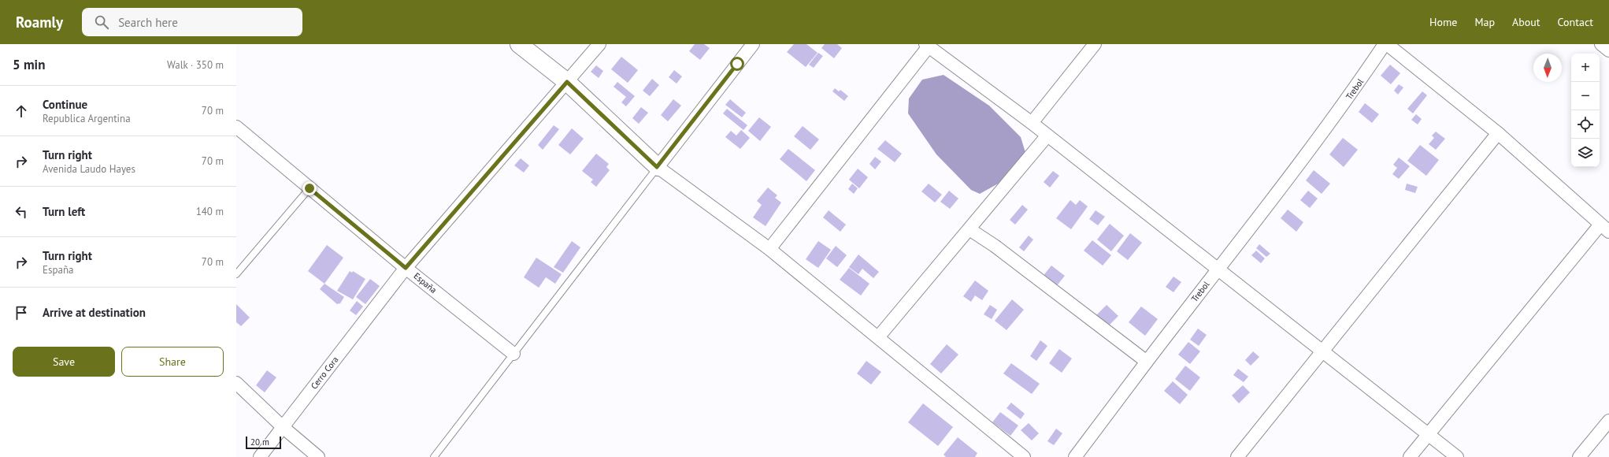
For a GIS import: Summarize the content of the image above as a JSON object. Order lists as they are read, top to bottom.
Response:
{
  "streets": {
    "street": ["Trebol", "España", "Cerro Cora"]
  },
  "crossings": [
    ["España", "Cerro Cora"]
  ],
  "scale_bar": "20 m",
  "north": "bottom",
  "page": {
    "header": "Roamly",
    "search": "Search here",
    "nav": [
      "Home",
      "Map",
      "About",
      "Contact"
    ],
    "heading": ["5 min", "Walk · 350 m"],
    "map_buttons": ["+", "−"],
    "list": [
      ["Continue", "Republica Argentina", "70 m"],
      ["Turn right", "Avenida Laudo Hayes", "70 m"],
      ["Turn left", "140 m"],
      ["Turn right", "España", "70 m"],
      "Arrive at destination"
    ],
    "buttons": ["Save", "Share"],
    "scale": "20 m"
  }
}
